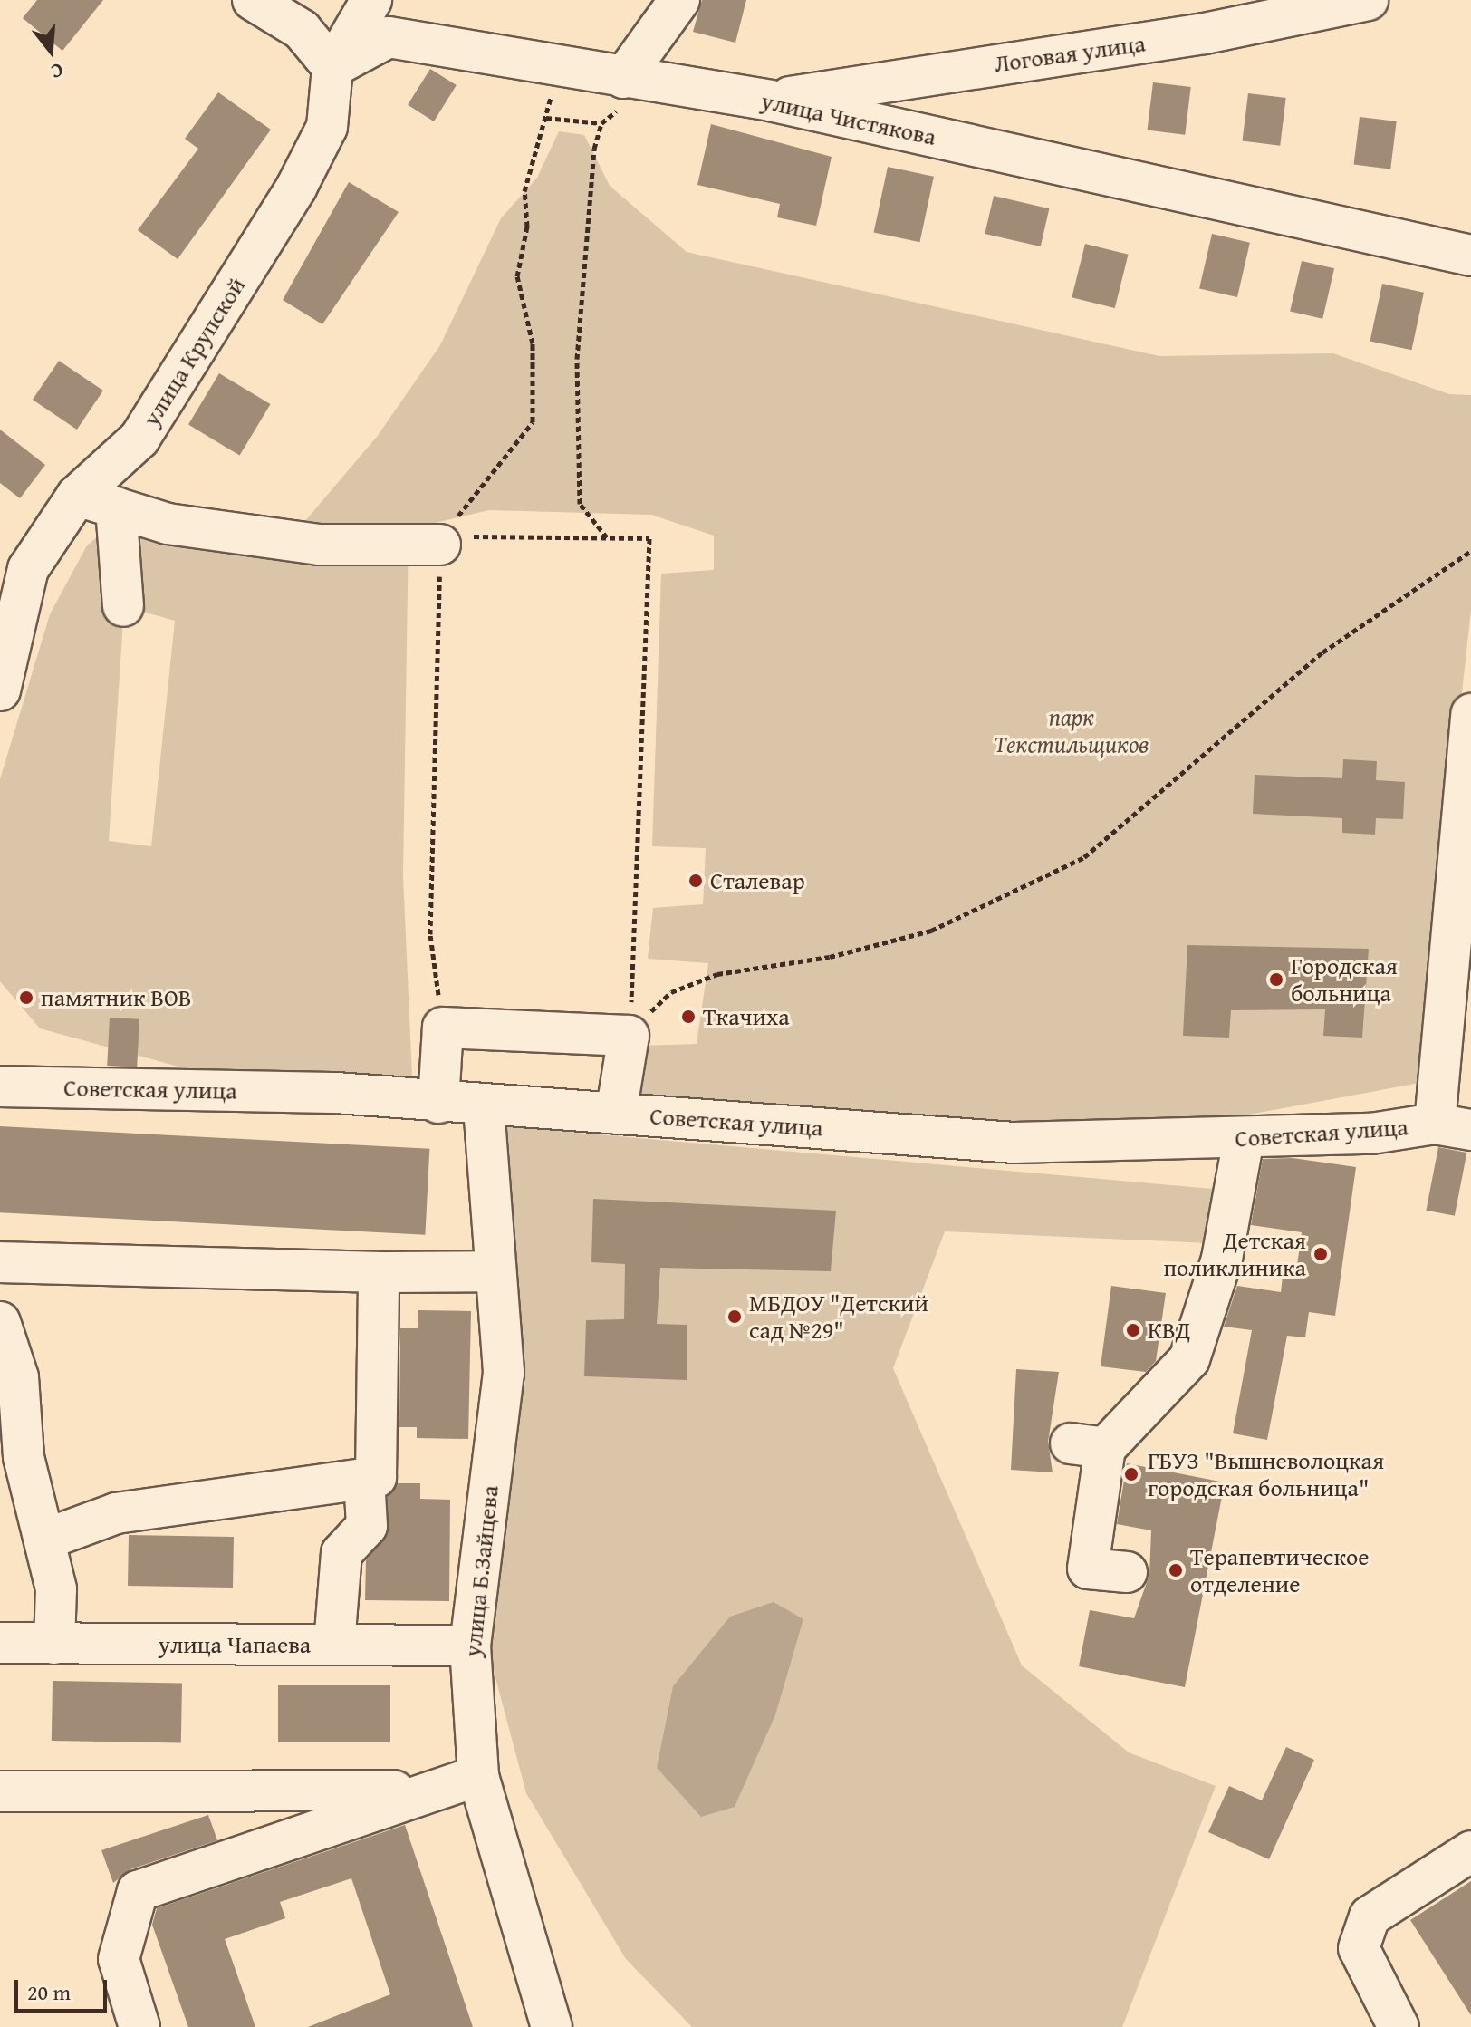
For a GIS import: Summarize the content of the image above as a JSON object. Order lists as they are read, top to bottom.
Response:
{
  "streets": {
    "street": [
      "Логовая улица",
      "улица Чистякова",
      "улица Крупской",
      "Советская улица",
      "улица Б.Зайцева",
      "улица Чапаева"
    ]
  },
  "crossings": [
    ["Логовая улица", "улица Чистякова"],
    ["улица Чистякова", "улица Крупской"],
    ["Советская улица", "улица Б.Зайцева"],
    ["улица Б.Зайцева", "улица Чапаева"]
  ],
  "parks": ["парк Текстильщиков"],
  "places": [
    "Сталевар",
    "Городская больница",
    "памятник ВОВ",
    "Ткачиха",
    "Детская поликлиника",
    "МБДОУ \"Детский сад №29\"",
    "КВД",
    "ГБУЗ \"Вышневолоцкая городская больница\"",
    "Терапевтическое отделение"
  ],
  "scale_bar": "20 m",
  "north": "bottom"
}
